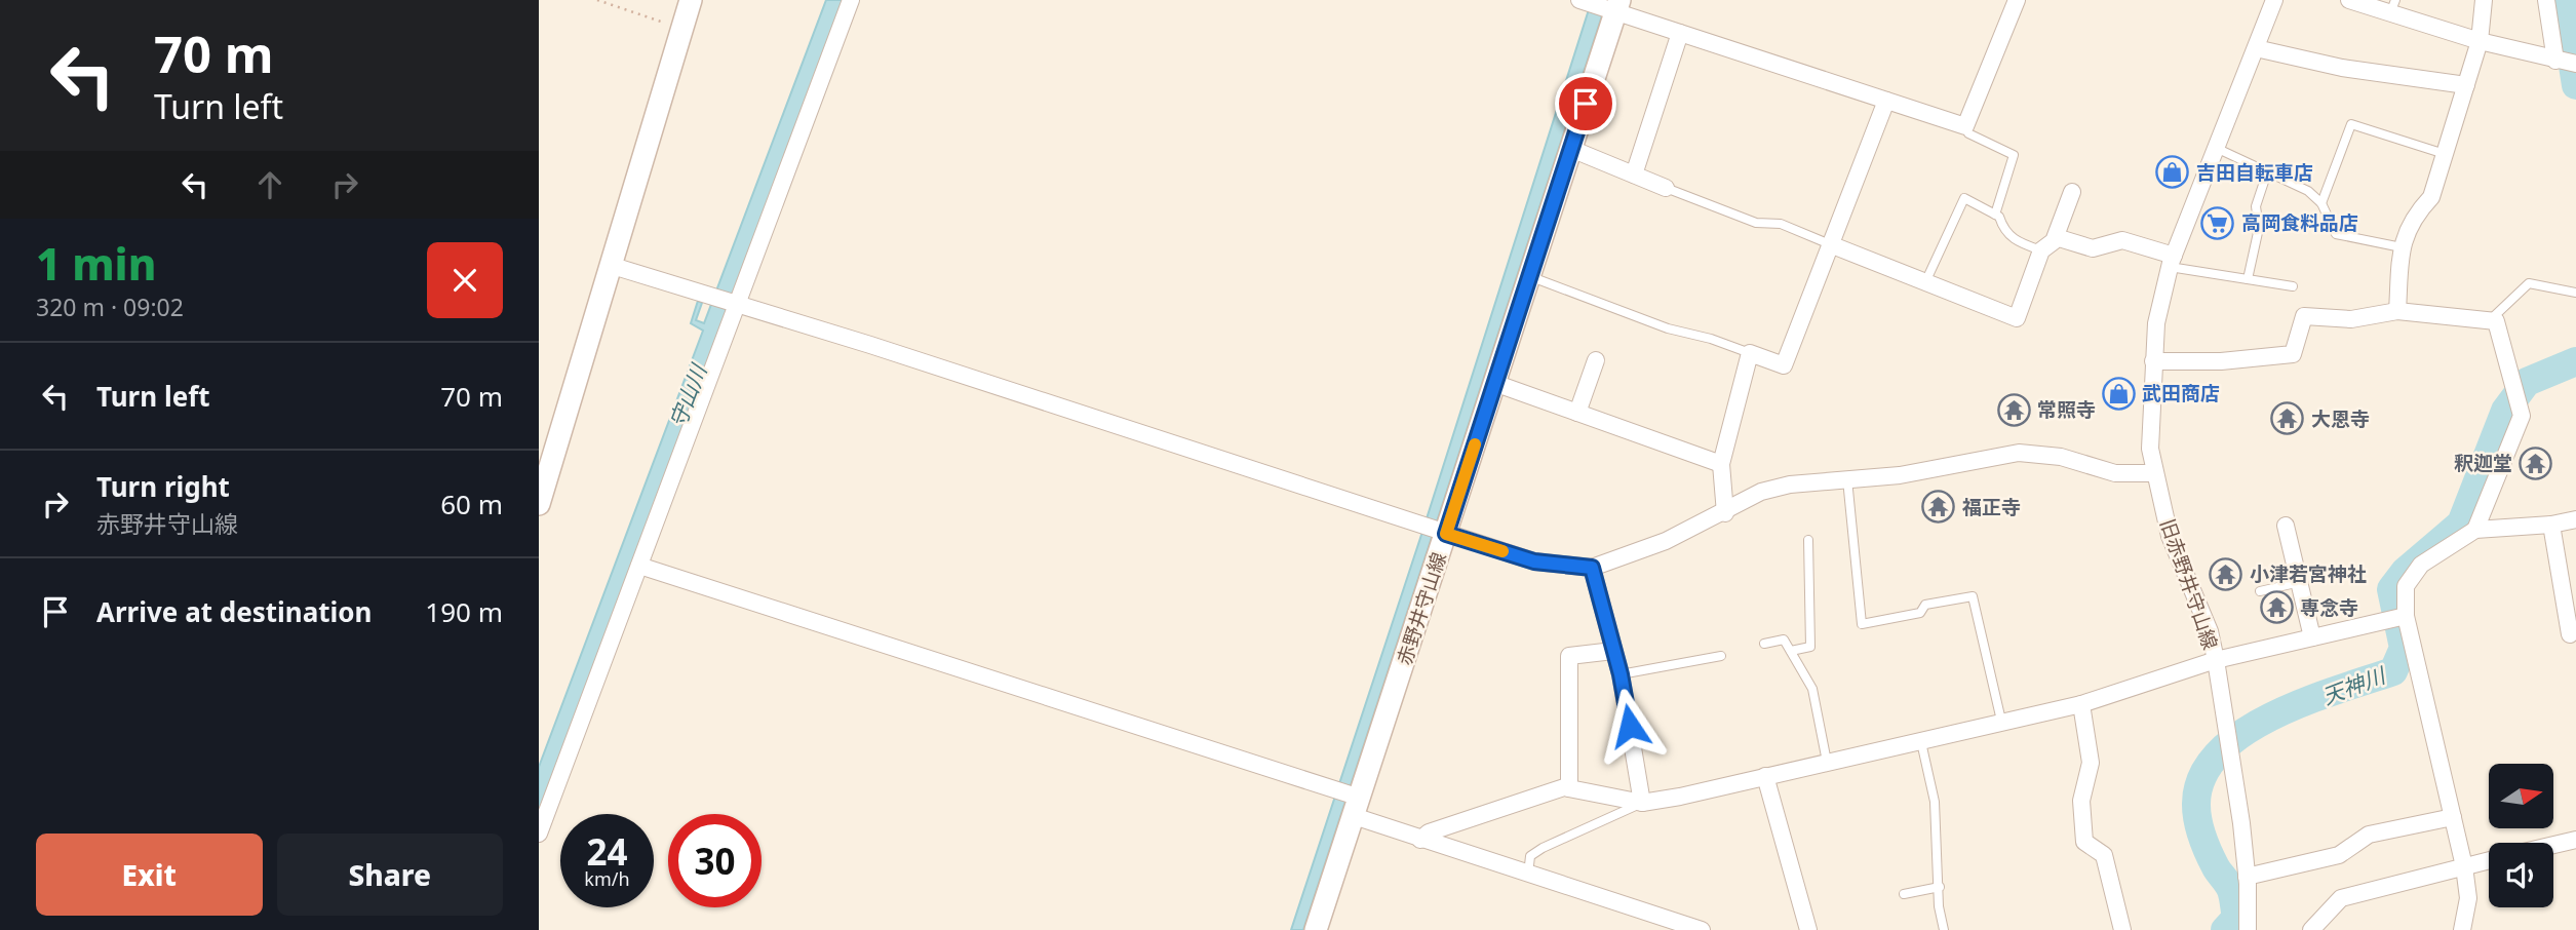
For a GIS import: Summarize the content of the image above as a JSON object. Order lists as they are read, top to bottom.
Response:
{
  "streets": {
    "main road": ["赤野井守山線"],
    "street": ["旧赤野井守山線"]
  },
  "water": ["守山川", "天神川"],
  "places": {
    "shop": ["吉田自転車店", "武田商店"],
    "supermarket": ["高岡食料品店"],
    "temple": [
      "常照寺",
      "大恩寺",
      "釈迦堂",
      "福正寺",
      "小津若宮神社",
      "専念寺"
    ]
  },
  "north": "right",
  "page": {
    "turn": ["70 m", "Turn left"],
    "heading": ["1 min", "320 m · 09:02"],
    "list": [
      {
        "name": "Turn left",
        "value": "70 m"
      },
      {
        "name": "Turn right",
        "note": "赤野井守山線",
        "value": "60 m"
      },
      {
        "name": "Arrive at destination",
        "value": "190 m"
      }
    ],
    "speed": "24 km/h",
    "limit": "30",
    "buttons": ["Exit", "Share"]
  }
}
